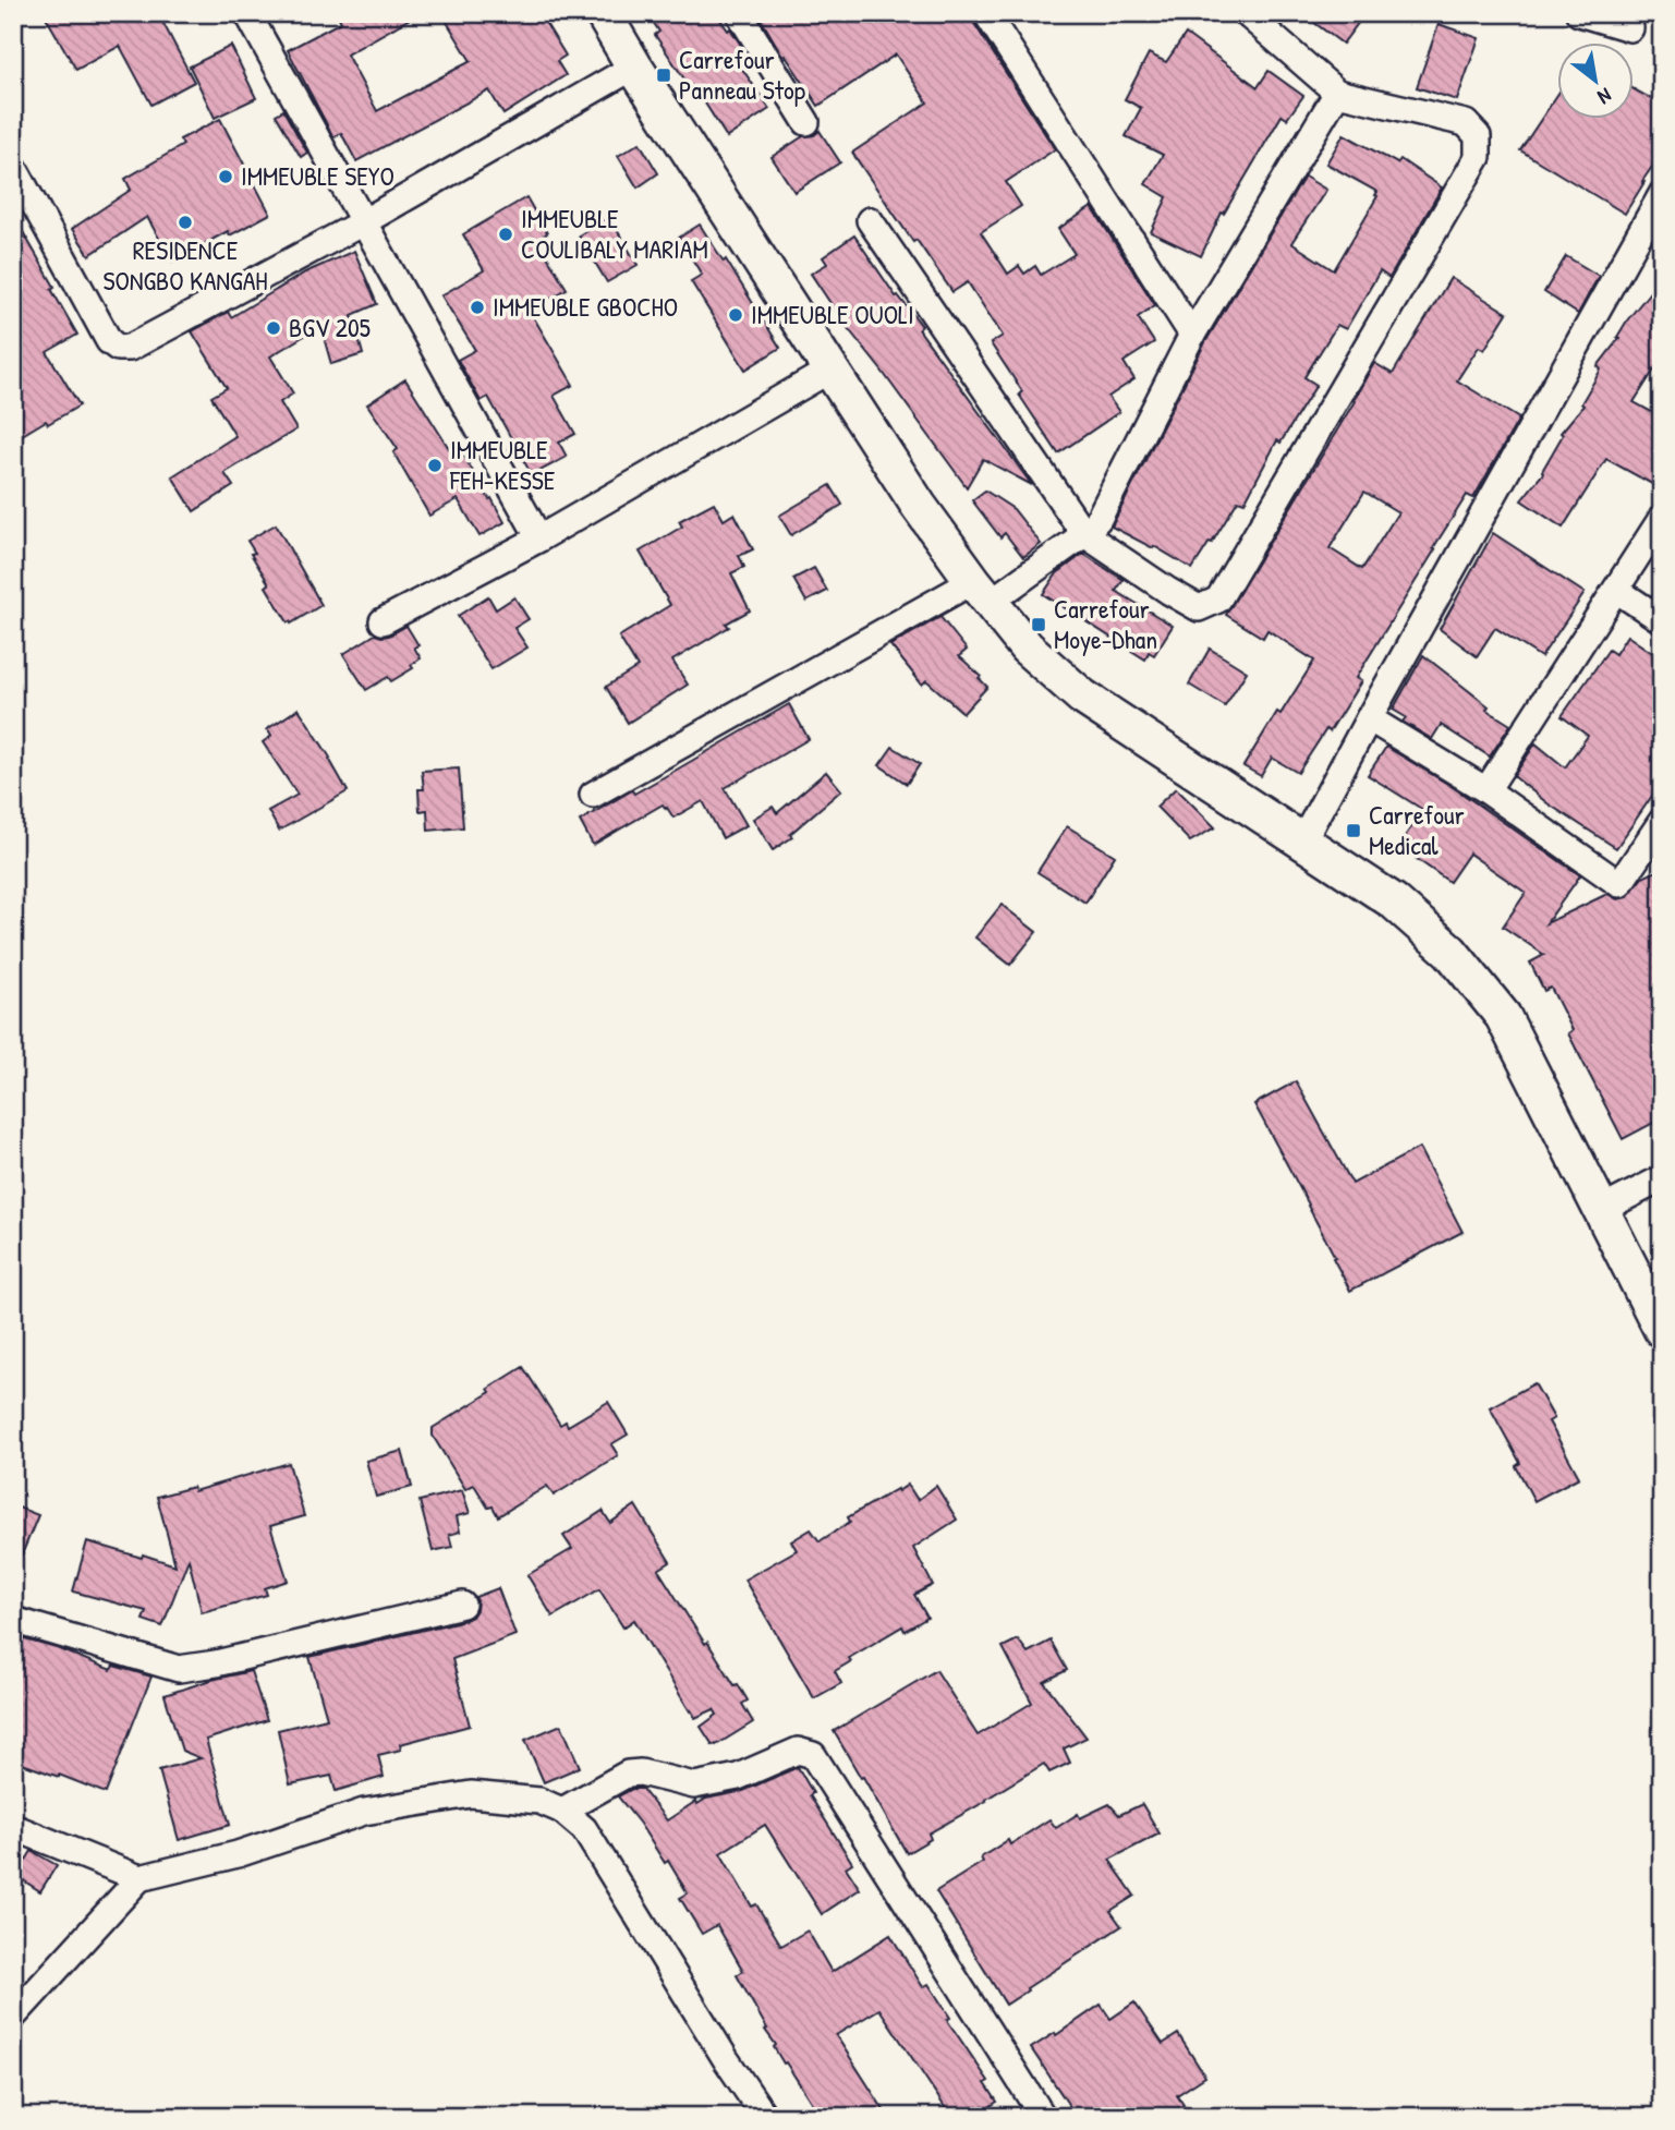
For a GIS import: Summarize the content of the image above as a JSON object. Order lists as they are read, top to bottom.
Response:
{
  "places": {
    "transit": ["Carrefour Panneau Stop", "Carrefour Moye-Dhan", "Carrefour Medical"],
    "other": [
      "IMMEUBLE SEYO",
      "RESIDENCE SONGBO KANGAH",
      "IMMEUBLE COULIBALY MARIAM",
      "IMMEUBLE GBOCHO",
      "IMMEUBLE OUOLI",
      "BGV 205",
      "IMMEUBLE FEH-KESSE"
    ]
  },
  "north": "bottom right"
}
